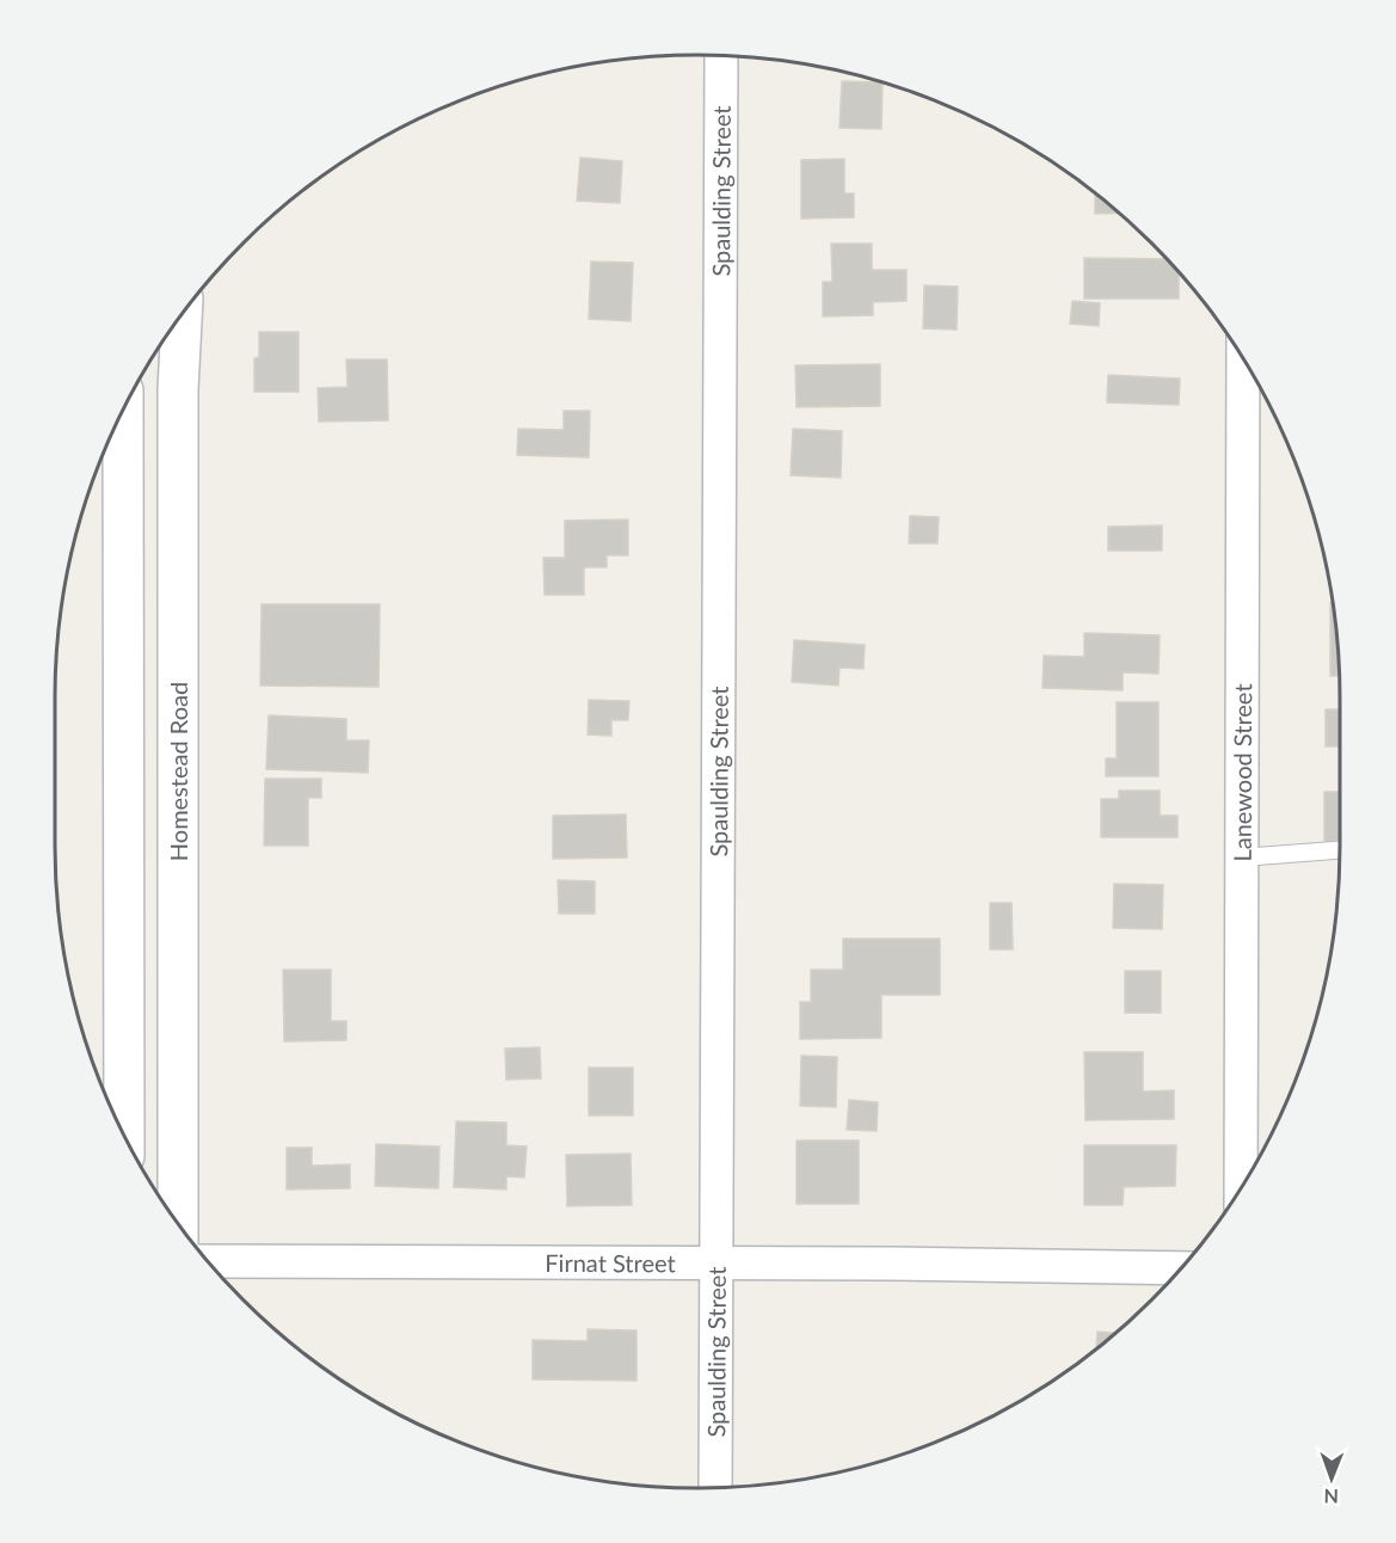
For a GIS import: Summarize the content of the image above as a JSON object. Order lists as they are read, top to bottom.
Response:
{
  "streets": {
    "main road": ["Homestead Road"],
    "street": ["Spaulding Street", "Lanewood Street", "Firnat Street"]
  },
  "crossings": [
    ["Spaulding Street", "Firnat Street"]
  ],
  "north": "bottom"
}
